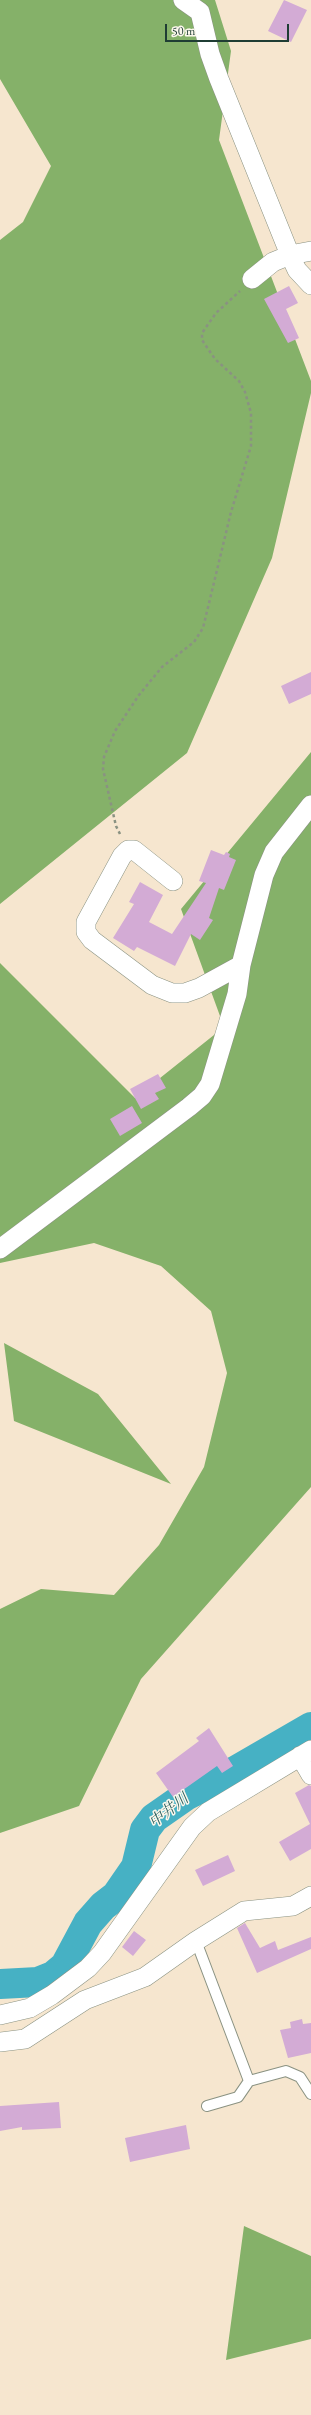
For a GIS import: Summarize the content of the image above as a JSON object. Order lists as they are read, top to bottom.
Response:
{
  "water": ["中井川"],
  "scale_bar": "50 m"
}
